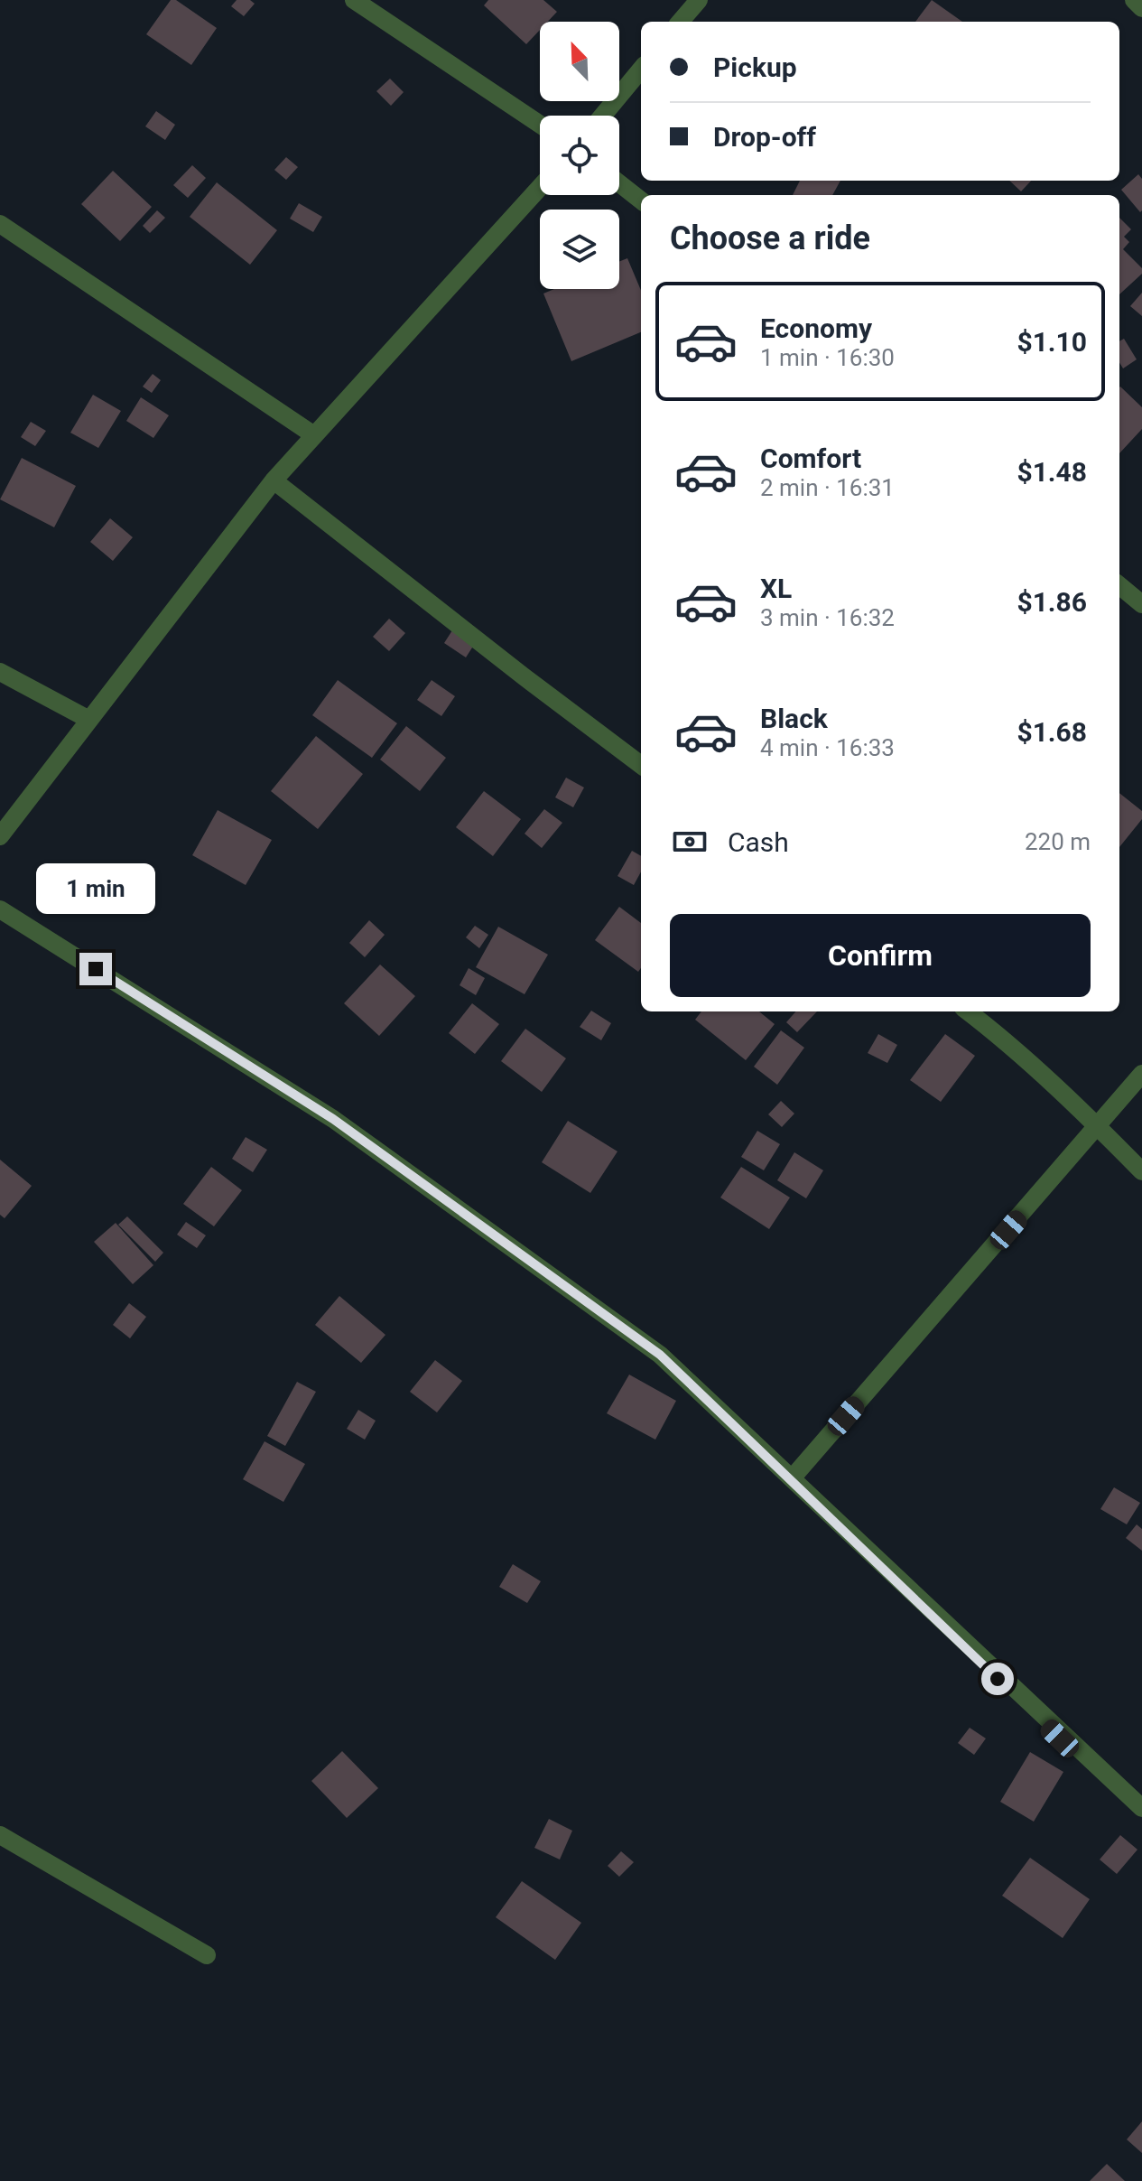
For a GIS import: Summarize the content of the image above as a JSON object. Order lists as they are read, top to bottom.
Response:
{
  "north": "top left",
  "page": {
    "banner": ["Pickup", "Drop-off"],
    "heading": "Choose a ride",
    "list": [
      {
        "name": "Economy",
        "note": "1 min · 16:30",
        "value": "$1.10"
      },
      {
        "name": "Comfort",
        "note": "2 min · 16:31",
        "value": "$1.48"
      },
      {
        "name": "XL",
        "note": "3 min · 16:32",
        "value": "$1.86"
      },
      {
        "name": "Black",
        "note": "4 min · 16:33",
        "value": "$1.68"
      }
    ],
    "pay": ["Cash", "220 m"],
    "bubble": "1 min",
    "buttons": "Confirm"
  }
}
